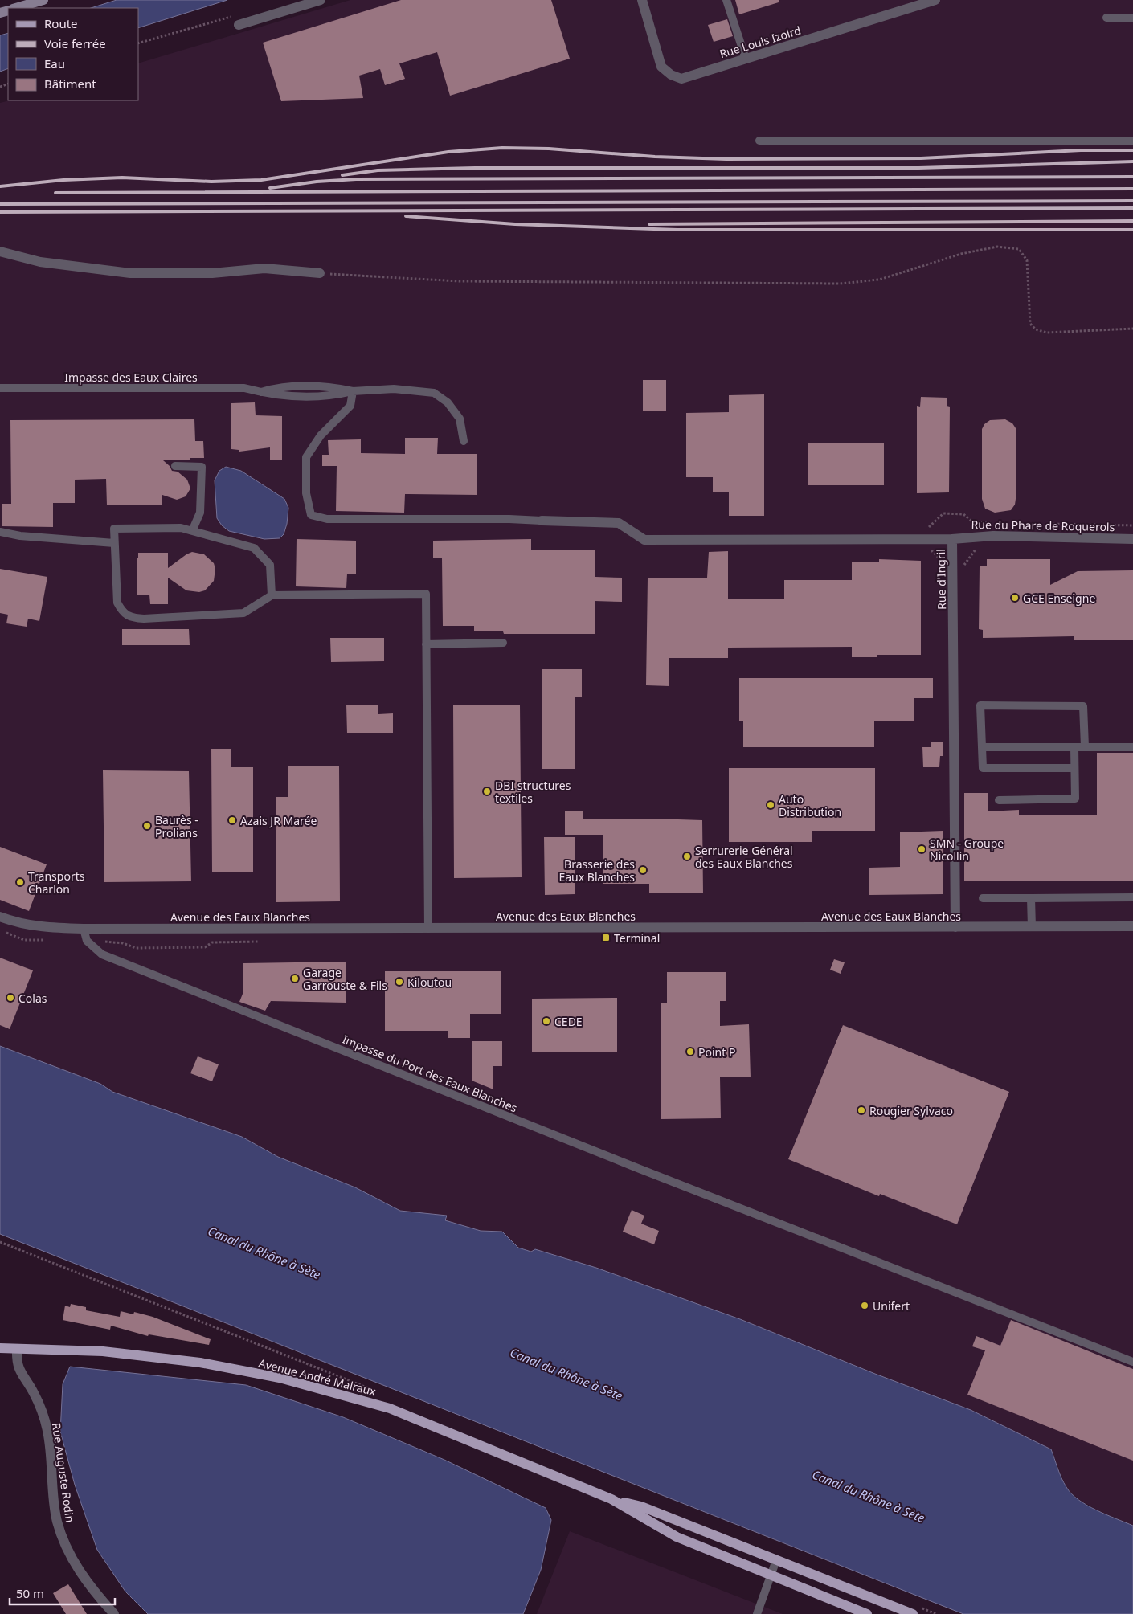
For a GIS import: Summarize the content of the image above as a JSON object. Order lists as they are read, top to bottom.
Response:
{
  "streets": {
    "main road": ["Avenue André Malraux"],
    "street": [
      "Rue Louis Izoird",
      "Rue du Phare de Roquerols",
      "Rue d'Ingril",
      "Avenue des Eaux Blanches",
      "Rue Auguste Rodin"
    ],
    "lane": ["Impasse des Eaux Claires", "Impasse du Port des Eaux Blanches"]
  },
  "crossings": [
    ["Rue du Phare de Roquerols", "Rue d'Ingril"],
    ["Rue d'Ingril", "Avenue des Eaux Blanches"],
    ["Avenue des Eaux Blanches", "Impasse du Port des Eaux Blanches"],
    ["Avenue André Malraux", "Rue Auguste Rodin"]
  ],
  "water": ["Canal du Rhône à Sète"],
  "places": {
    "other": [
      "GCE Enseigne",
      "DBI structures textiles",
      "Auto Distribution",
      "Azais JR Marée",
      "Baurès - Prolians",
      "SMN - Groupe Nicollin",
      "Serrurerie Général des Eaux Blanches",
      "Brasserie des Eaux Blanches",
      "Transports Charlon",
      "Garage Garrouste & Fils",
      "Kiloutou",
      "Colas",
      "CEDE",
      "Point P",
      "Rougier Sylvaco",
      "Unifert"
    ],
    "transit": ["Terminal"]
  },
  "legend": [
    "Route",
    "Voie ferrée",
    "Eau",
    "Bâtiment"
  ],
  "scale_bar": "50 m"
}
